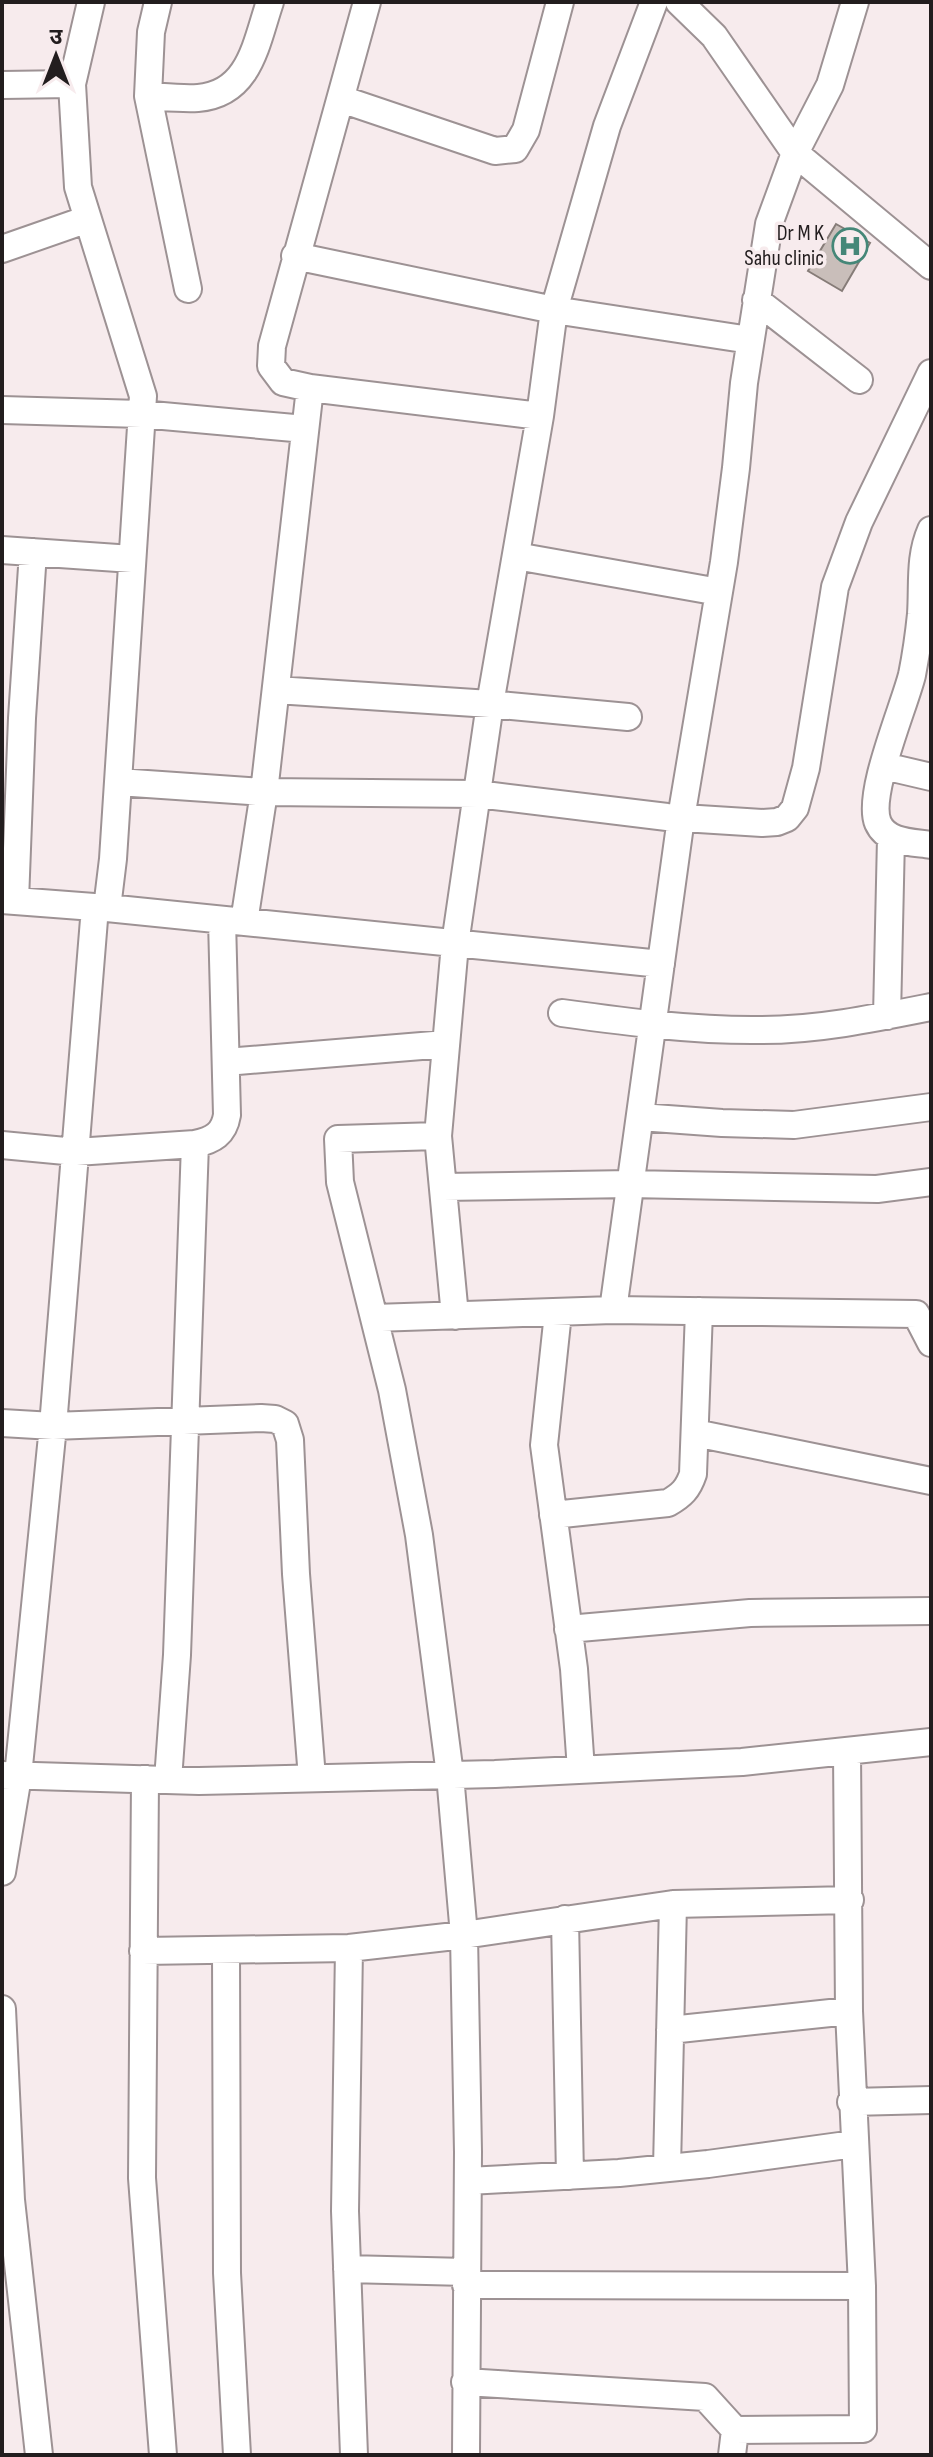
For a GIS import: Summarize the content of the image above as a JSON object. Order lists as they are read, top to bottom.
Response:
{
  "places": {
    "hospital": ["Dr M K Sahu clinic"]
  },
  "north": "top"
}
